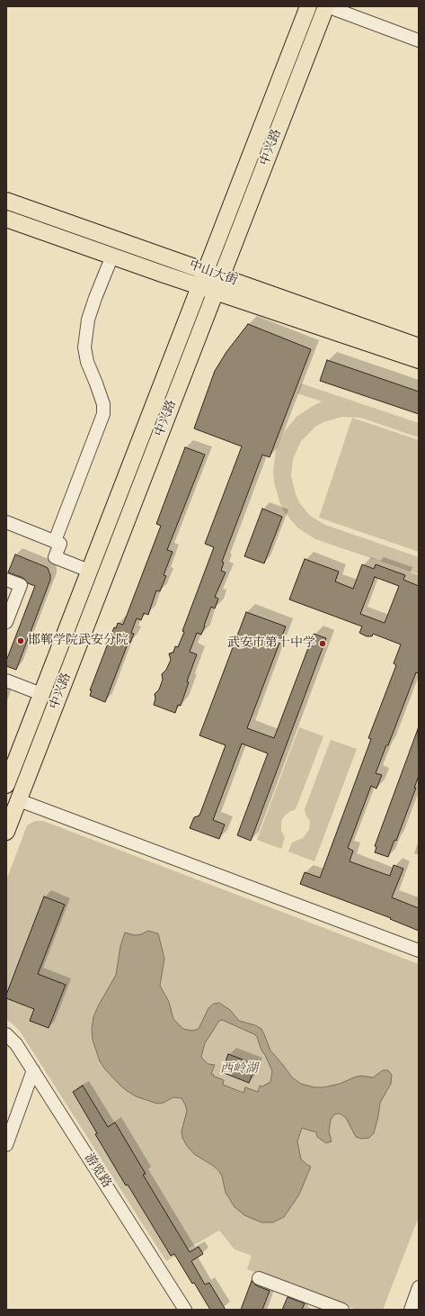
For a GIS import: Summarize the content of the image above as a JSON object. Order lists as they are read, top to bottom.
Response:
{
  "streets": {
    "main road": ["中兴路", "中山大街"],
    "street": ["游览路"]
  },
  "crossings": [
    ["中兴路", "中山大街"]
  ],
  "parks": ["西岭湖"],
  "places": ["邯郸学院武安分院", "武安市第十中学"]
}
